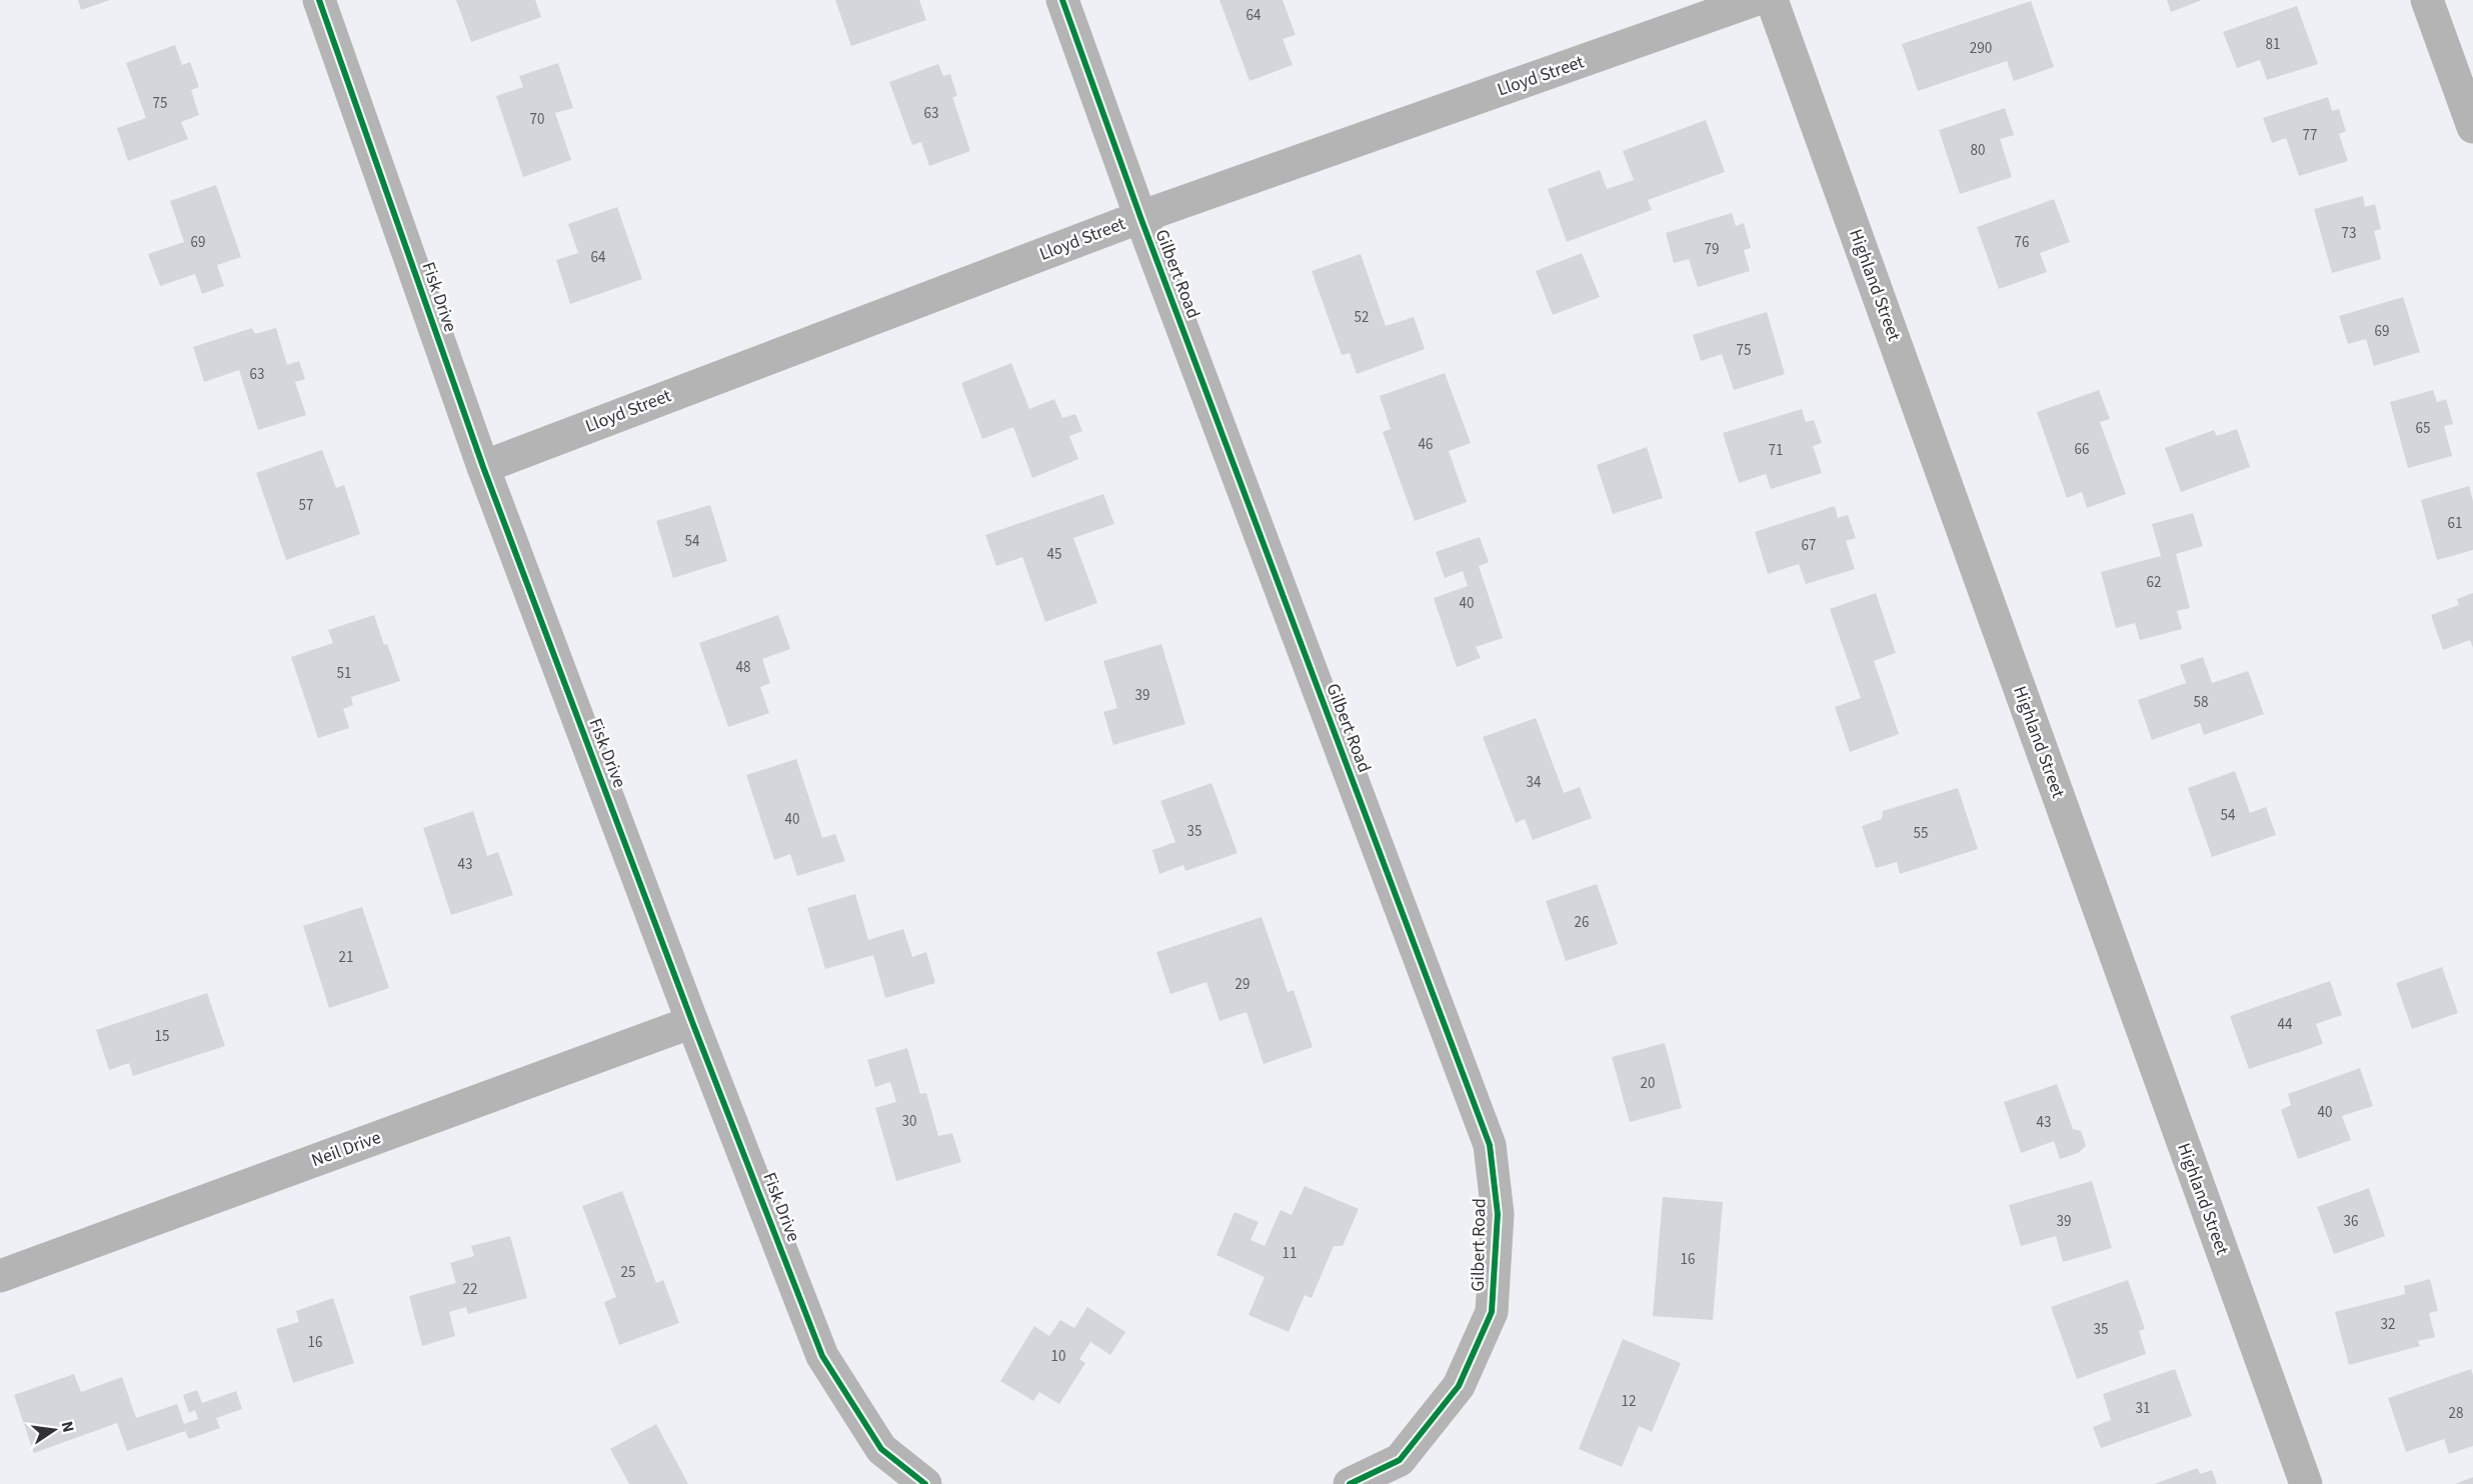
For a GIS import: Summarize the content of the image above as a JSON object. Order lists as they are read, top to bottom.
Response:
{
  "streets": {
    "street": [
      "Lloyd Street",
      "Gilbert Road",
      "Highland Street",
      "Fisk Drive",
      "Neil Drive"
    ]
  },
  "crossings": [
    ["Lloyd Street", "Gilbert Road"],
    ["Lloyd Street", "Fisk Drive"],
    ["Fisk Drive", "Neil Drive"]
  ],
  "house_numbers": [
    "64",
    "81",
    "290",
    "75",
    "63",
    "70",
    "77",
    "80",
    "73",
    "69",
    "76",
    "79",
    "64",
    "52",
    "69",
    "75",
    "63",
    "65",
    "46",
    "66",
    "71",
    "57",
    "61",
    "54",
    "67",
    "45",
    "62",
    "40",
    "48",
    "51",
    "39",
    "58",
    "34",
    "54",
    "40",
    "35",
    "55",
    "43",
    "26",
    "21",
    "29",
    "44",
    "15",
    "20",
    "40",
    "30",
    "43",
    "39",
    "36",
    "11",
    "16",
    "25",
    "22",
    "32",
    "35",
    "16",
    "10",
    "12",
    "31",
    "28"
  ],
  "north": "right"
}
